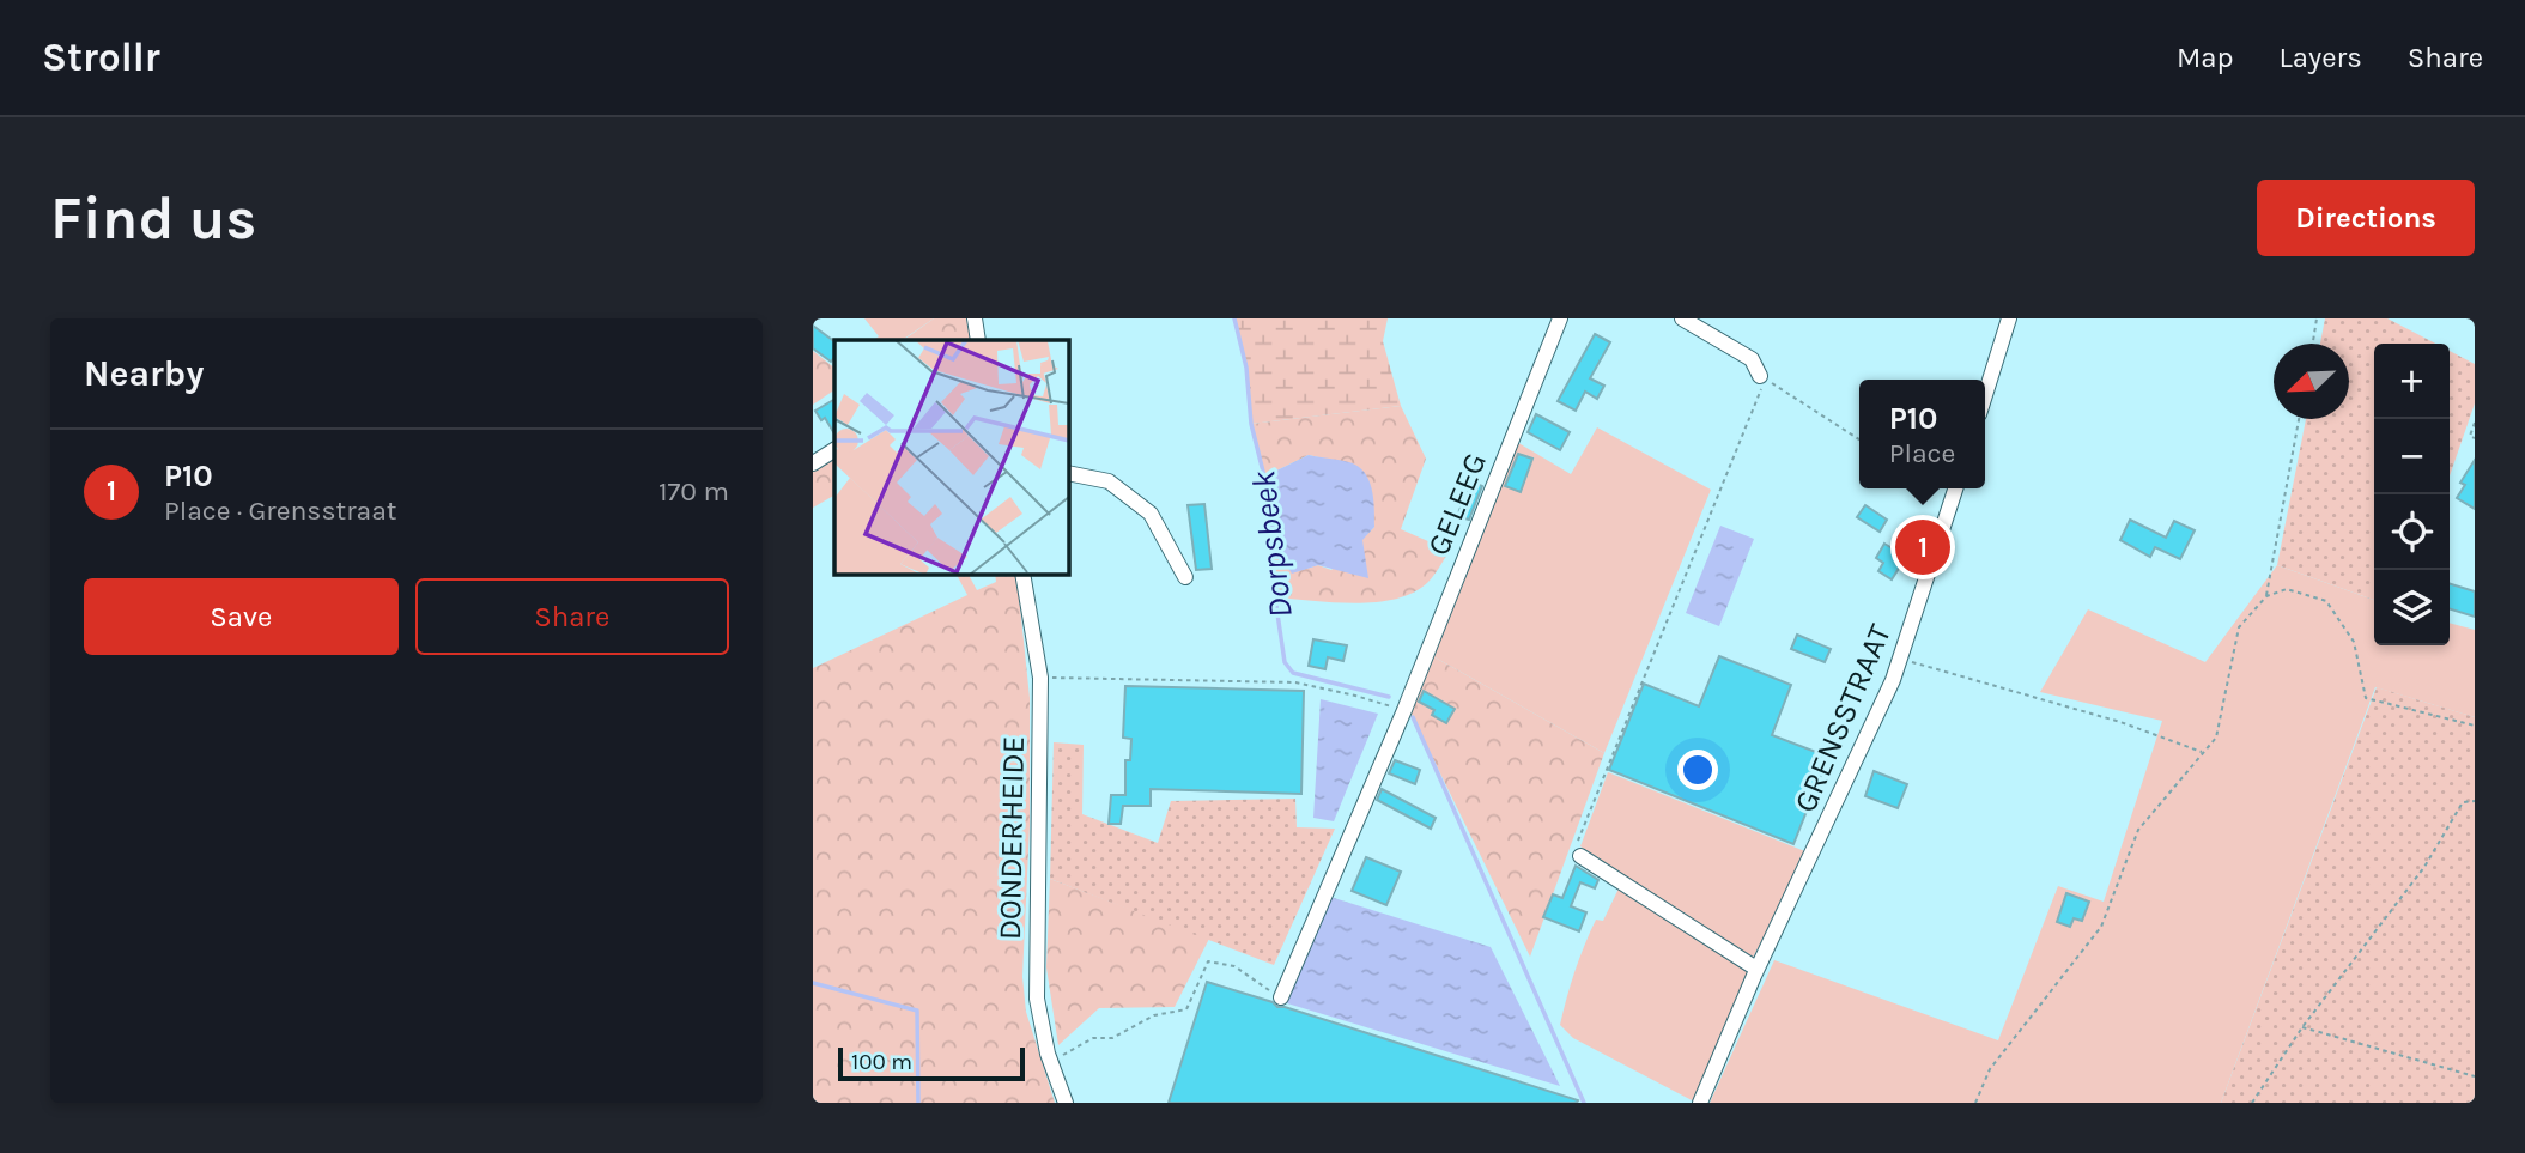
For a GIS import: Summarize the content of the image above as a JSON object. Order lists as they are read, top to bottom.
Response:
{
  "streets": {
    "street": ["GELEEG", "GRENSSTRAAT", "DONDERHEIDE"]
  },
  "water": ["Dorpsbeek"],
  "scale_bar": "100 m",
  "north": "bottom left",
  "page": {
    "header": "Strollr",
    "nav": ["Map", "Layers", "Share"],
    "buttons": [
      "Directions",
      ["Save", "Share"]
    ],
    "title": "Find us",
    "heading": "Nearby",
    "map_buttons": ["+", "−"],
    "popup": ["P10", "Place"],
    "list": [
      {
        "mark": "1",
        "name": "P10",
        "note": "Place · Grensstraat",
        "value": "170 m"
      }
    ],
    "pins": "1",
    "scale": "100 m"
  }
}
